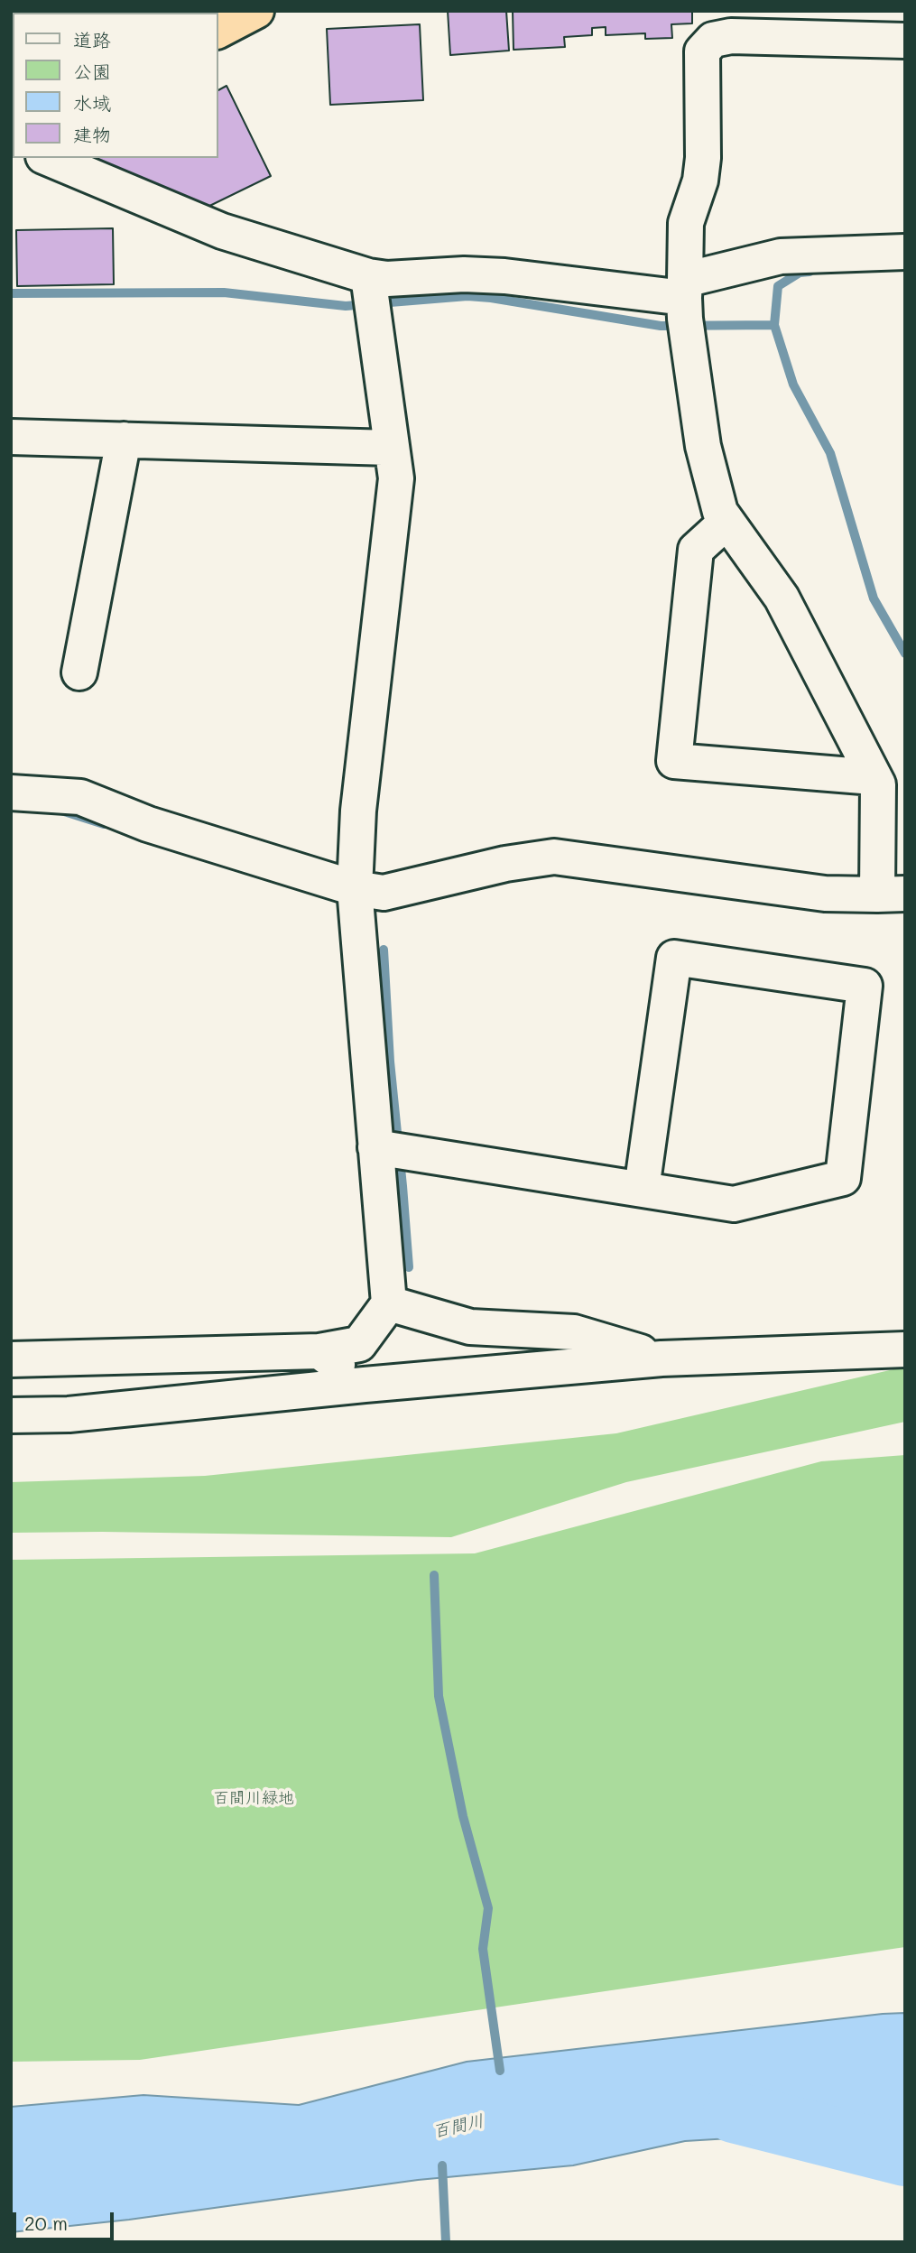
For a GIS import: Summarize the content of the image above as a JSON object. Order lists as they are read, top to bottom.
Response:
{
  "water": ["百間川"],
  "parks": ["百間川緑地"],
  "legend": [
    "道路",
    "公園",
    "水域",
    "建物"
  ],
  "scale_bar": "20 m"
}
